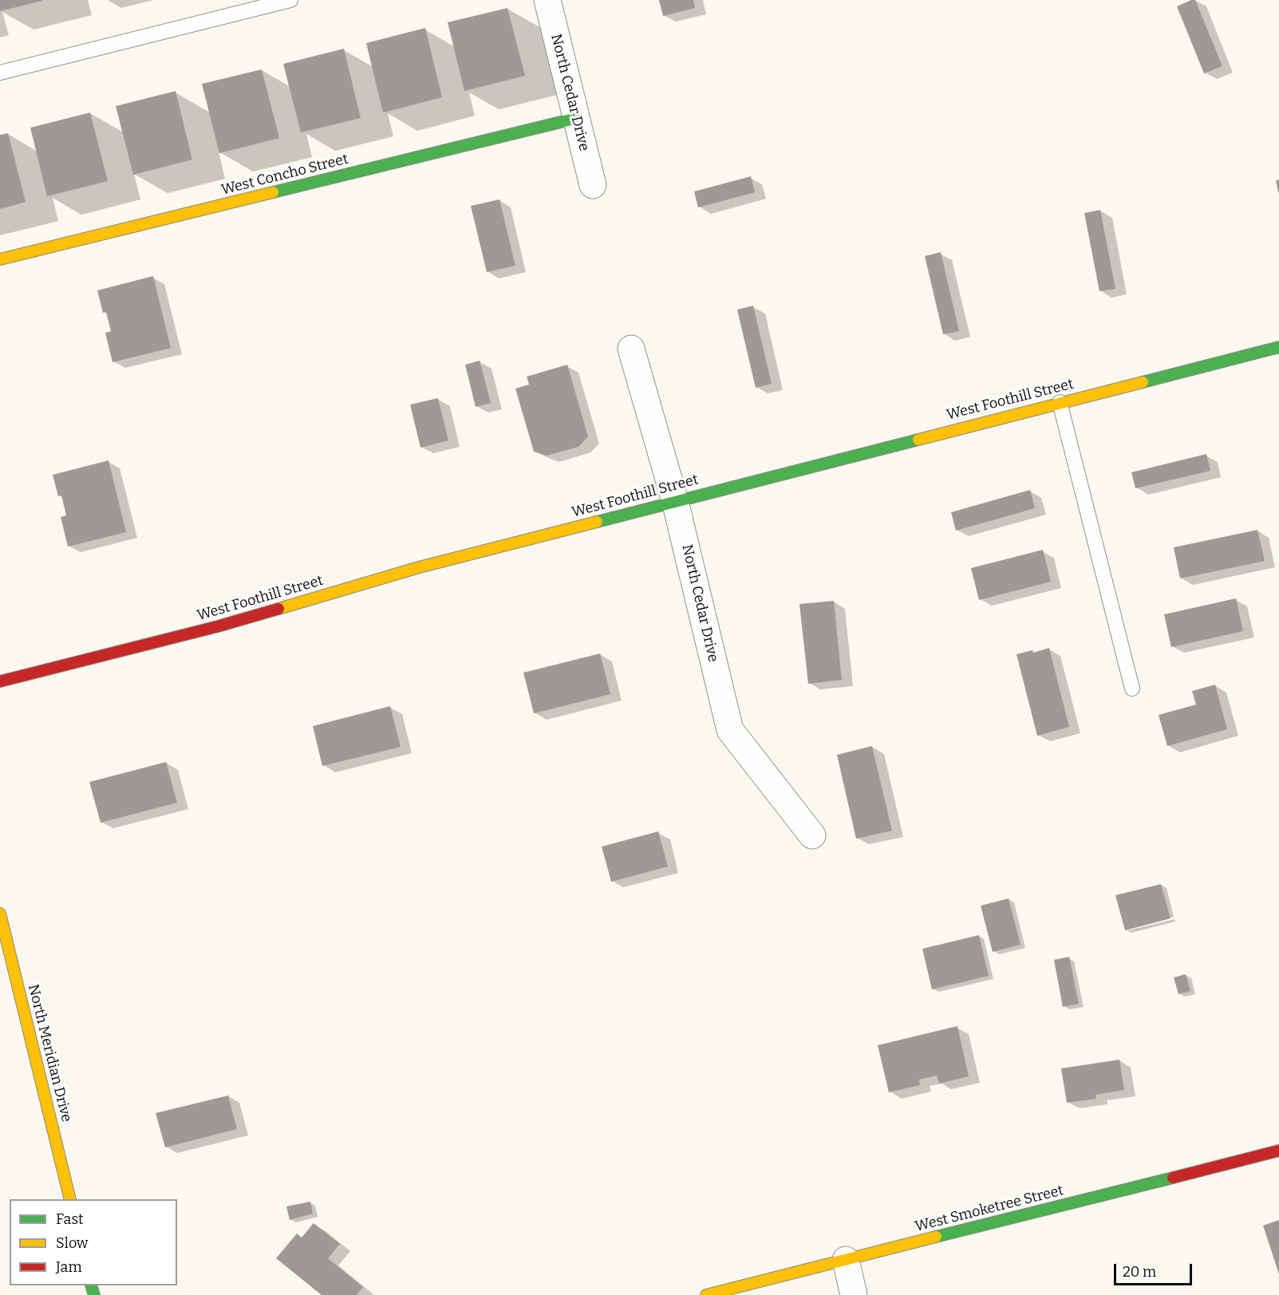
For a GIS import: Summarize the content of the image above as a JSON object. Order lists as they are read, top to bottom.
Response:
{
  "streets": {
    "street": [
      "North Cedar Drive",
      "West Concho Street",
      "West Foothill Street",
      "North Meridian Drive",
      "West Smoketree Street"
    ]
  },
  "crossings": [
    ["North Cedar Drive", "West Concho Street"],
    ["North Cedar Drive", "West Foothill Street"]
  ],
  "legend": ["Fast", "Slow", "Jam"],
  "scale_bar": "20 m"
}
